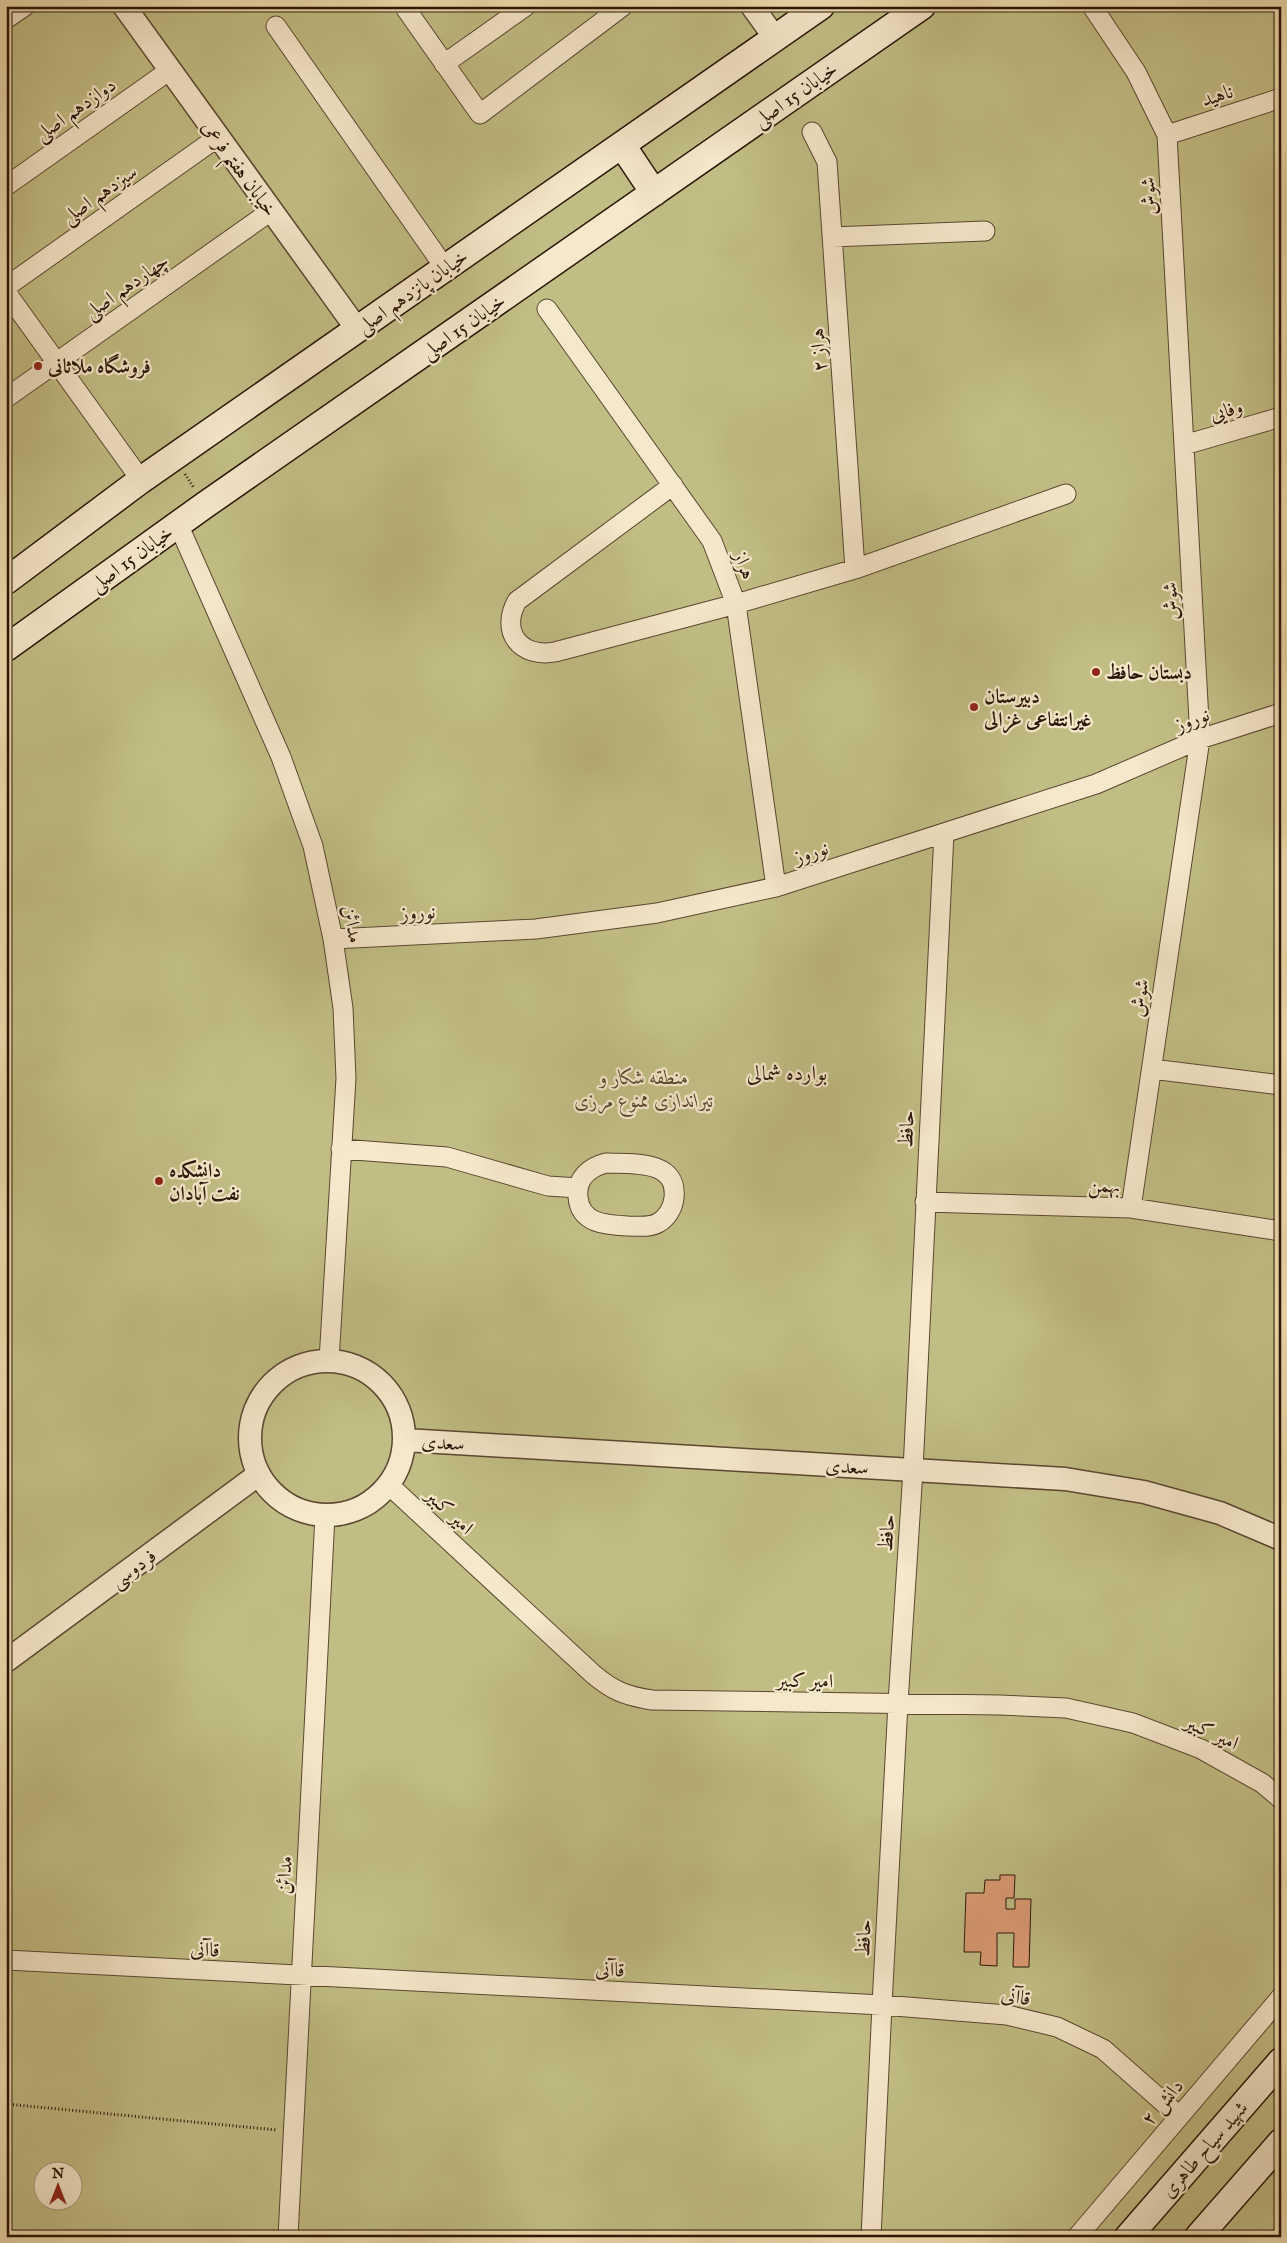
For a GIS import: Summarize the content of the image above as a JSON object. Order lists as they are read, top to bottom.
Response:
{
  "streets": {
    "main road": ["خیابان 15 اصلی", "خیابان پانزدهم اصلی", "شهید سیاح طاهری"],
    "street": [
      "ناهید",
      "دوازدهم اصلی",
      "خیابان هفتم فرعی",
      "سیزدهم اصلی",
      "شوش",
      "چهاردهم اصلی",
      "هراز ۲",
      "وفایی",
      "هراز",
      "نوروز",
      "مدائن",
      "حافظ",
      "بهمن",
      "سعدی",
      "امیر کبیر",
      "فردوسی",
      "قاآنی",
      "دانش ۲"
    ]
  },
  "crossings": [
    ["خیابان 15 اصلی", "مدائن"],
    ["ناهید", "شوش"],
    ["دوازدهم اصلی", "خیابان هفتم فرعی"],
    ["خیابان هفتم فرعی", "سیزدهم اصلی"],
    ["خیابان هفتم فرعی", "چهاردهم اصلی"],
    ["خیابان هفتم فرعی", "خیابان پانزدهم اصلی"],
    ["شوش", "وفایی"],
    ["شوش", "نوروز"],
    ["شوش", "بهمن"],
    ["هراز", "نوروز"],
    ["نوروز", "مدائن"],
    ["نوروز", "حافظ"],
    ["مدائن", "سعدی"],
    ["مدائن", "امیر کبیر"],
    ["مدائن", "فردوسی"],
    ["مدائن", "قاآنی"],
    ["حافظ", "بهمن"],
    ["حافظ", "سعدی"],
    ["حافظ", "امیر کبیر"],
    ["حافظ", "قاآنی"],
    ["سعدی", "امیر کبیر"],
    ["سعدی", "فردوسی"],
    ["امیر کبیر", "فردوسی"],
    ["قاآنی", "دانش ۲"]
  ],
  "districts": ["بوارده شمالی"],
  "parks": ["منطقه شکار و تیراندازی ممنوع مرزی"],
  "places": [
    "فروشگاه ملاثانی",
    "دبستان حافظ",
    "دبیرستان غیرانتفاعی غزالی",
    "دانشکده نفت آبادان"
  ],
  "north": "top"
}
